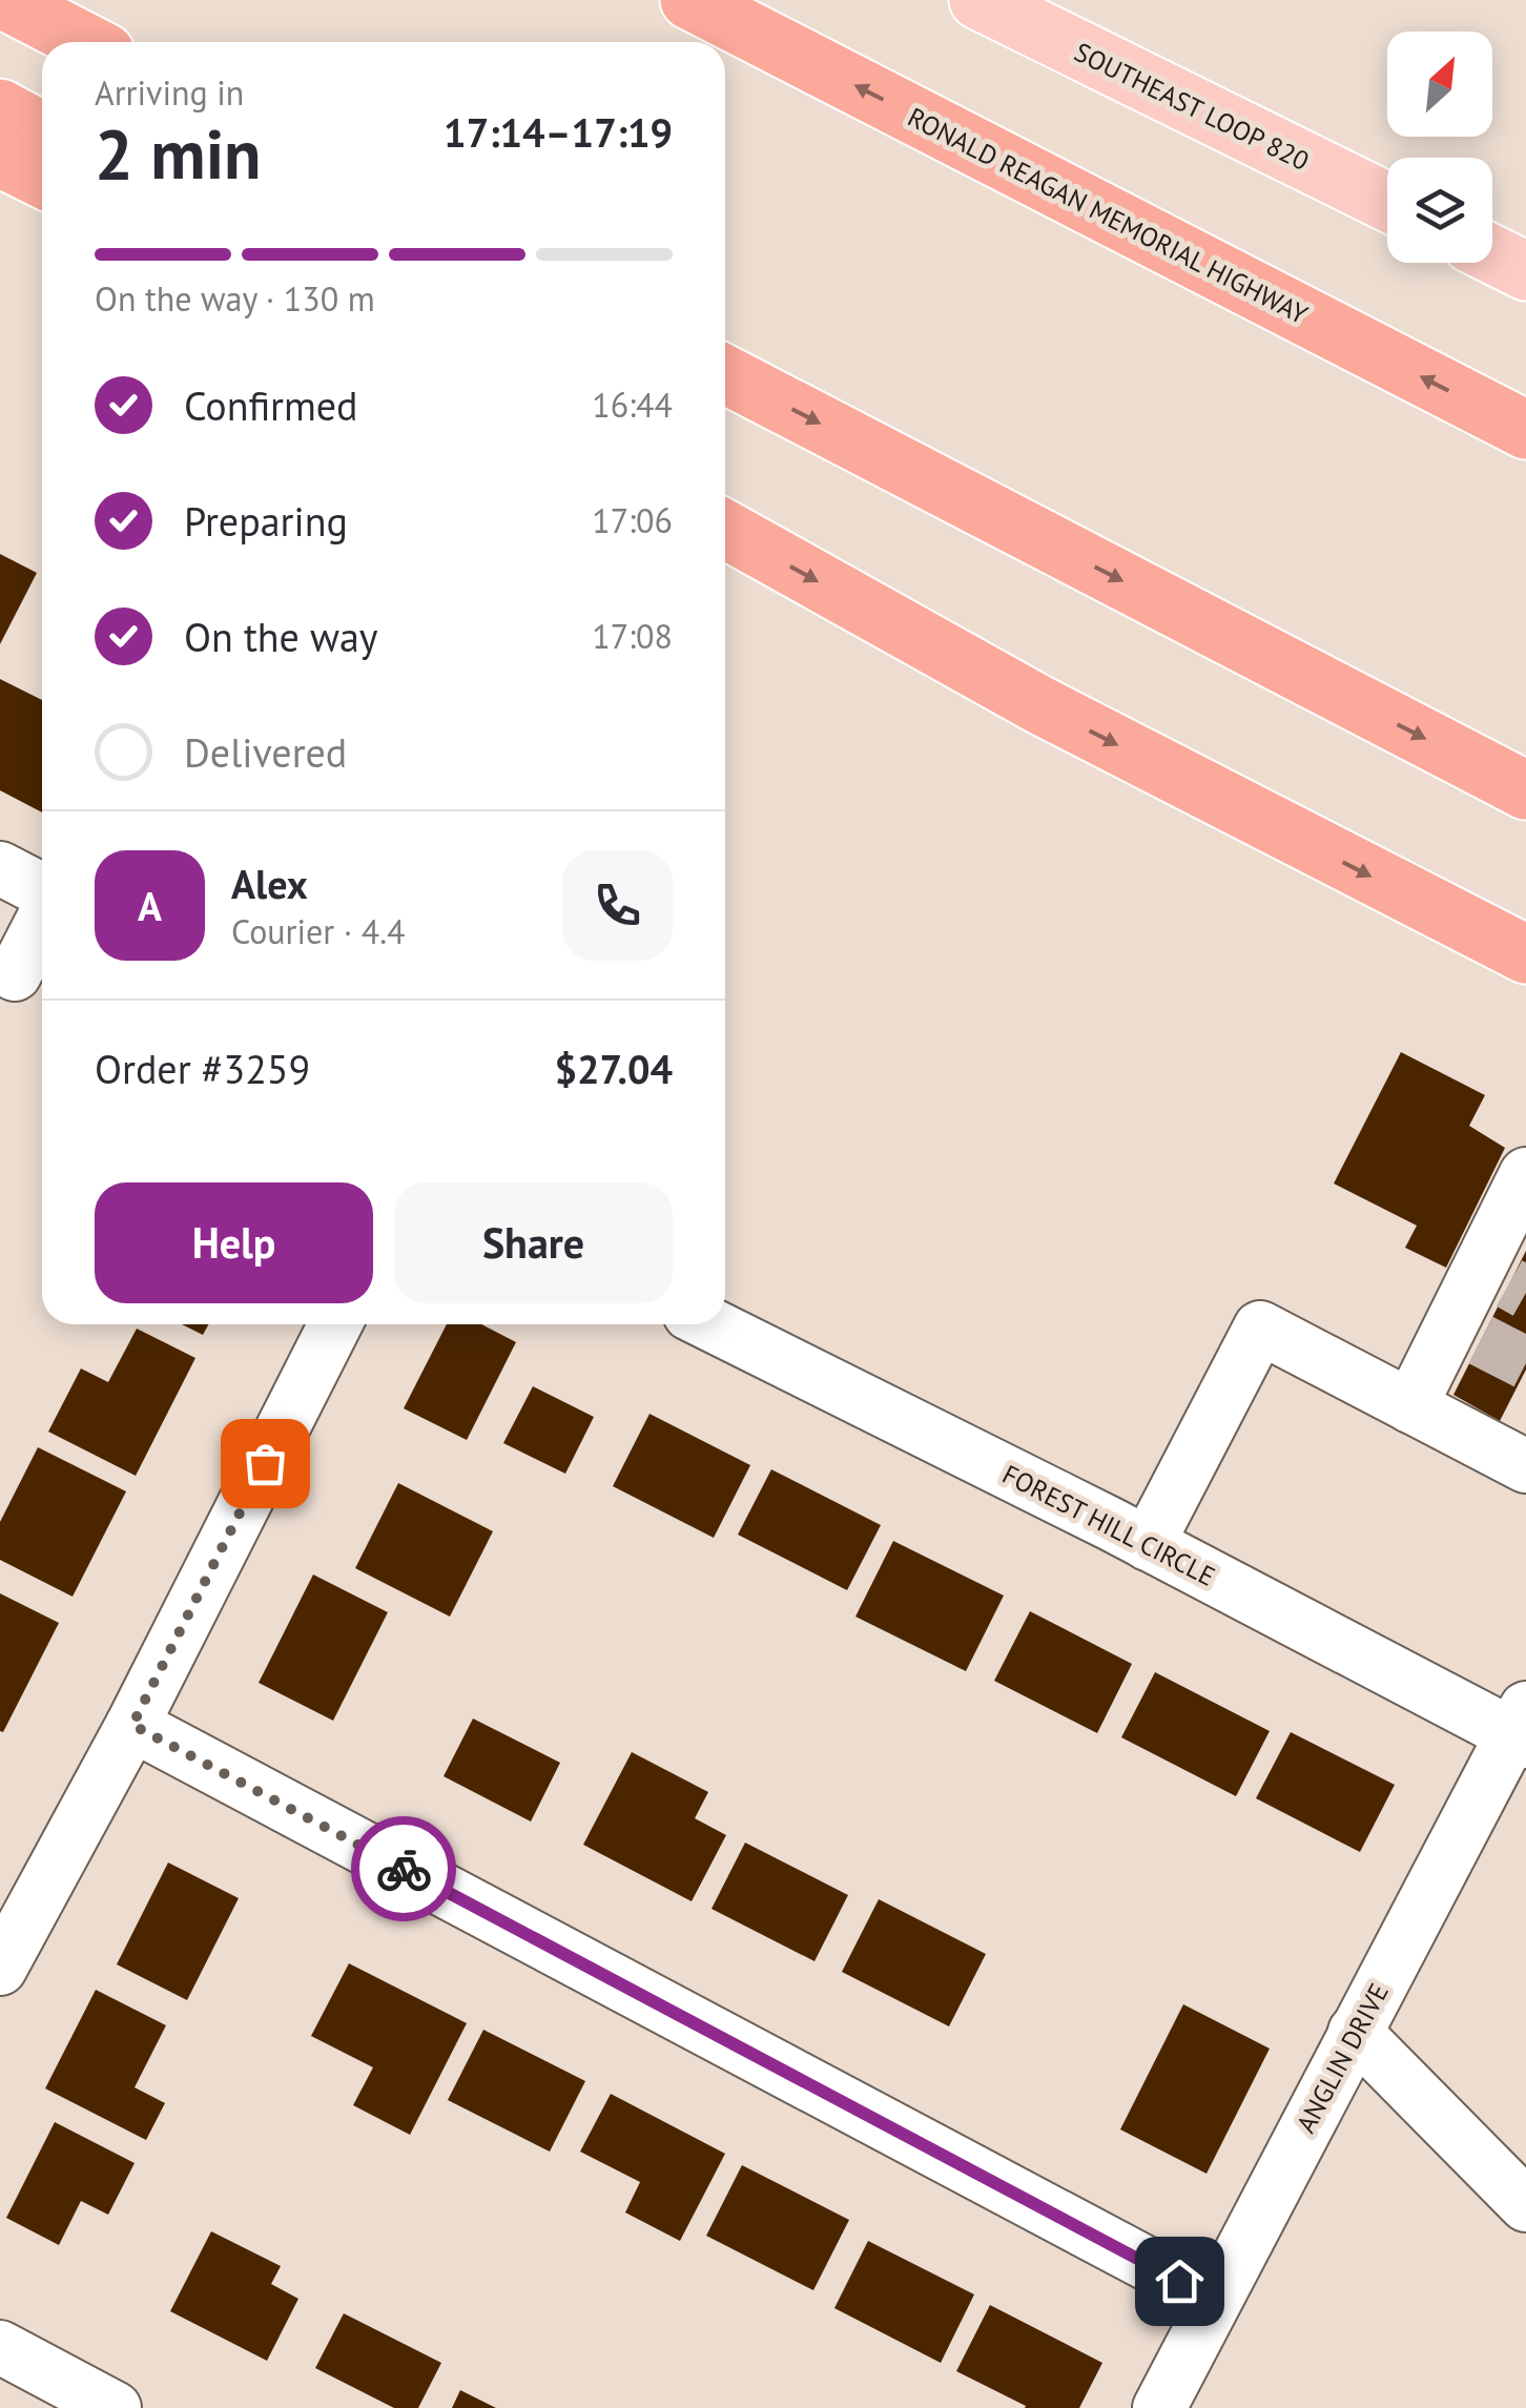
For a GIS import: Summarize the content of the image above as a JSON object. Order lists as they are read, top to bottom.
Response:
{
  "streets": {
    "highway": ["RONALD REAGAN MEMORIAL HIGHWAY"],
    "main road": ["SOUTHEAST LOOP 820"],
    "street": ["FOREST HILL CIRCLE", "ANGLIN DRIVE"]
  },
  "crossings": [
    ["FOREST HILL CIRCLE", "ANGLIN DRIVE"]
  ],
  "north": "top right",
  "page": {
    "heading": ["2 min", "Arriving in", "17:14–17:19"],
    "panel": [
      "Alex",
      "Courier · 4.4",
      "Order #3259",
      "$27.04"
    ],
    "bar": "On the way · 130 m",
    "list": [
      ["Confirmed", "16:44"],
      ["Preparing", "17:06"],
      ["On the way", "17:08"],
      "Delivered"
    ],
    "round": "A",
    "buttons": ["Help", "Share"]
  }
}
